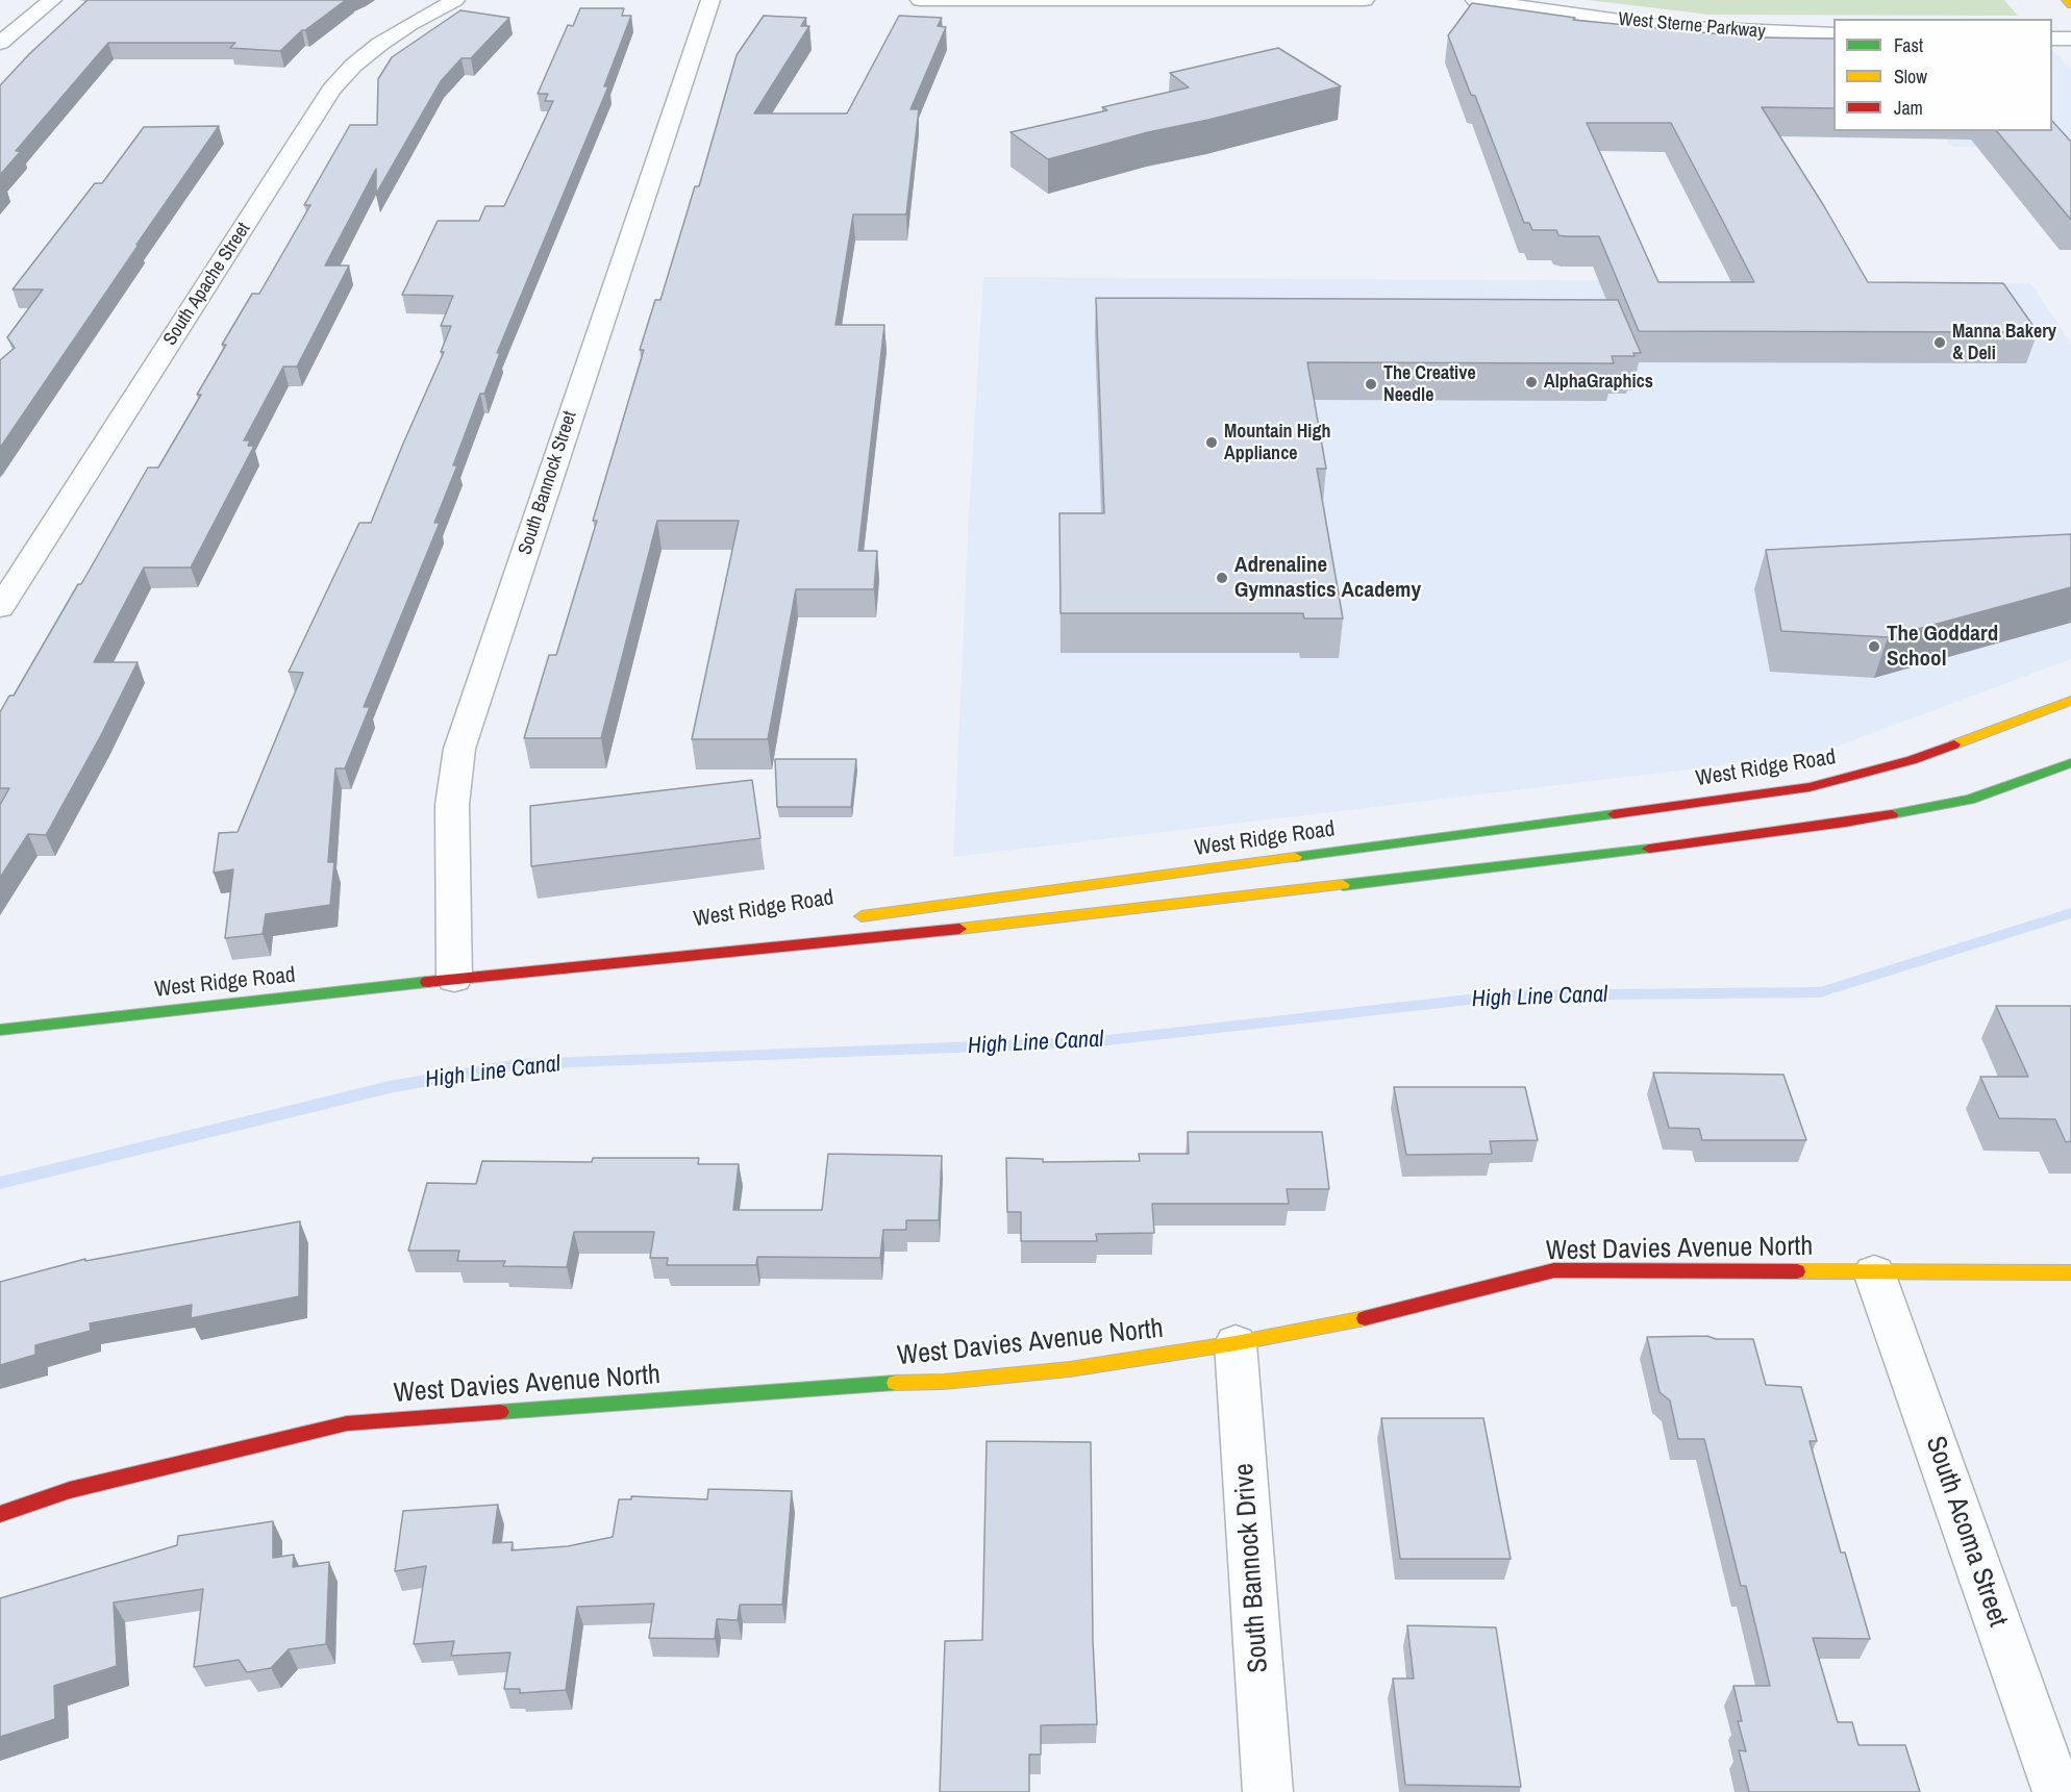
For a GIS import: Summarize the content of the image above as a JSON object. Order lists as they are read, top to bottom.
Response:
{
  "streets": {
    "street": [
      "West Sterne Parkway",
      "South Apache Street",
      "South Bannock Street",
      "West Ridge Road",
      "West Davies Avenue North",
      "South Acoma Street",
      "South Bannock Drive"
    ]
  },
  "crossings": [
    ["South Bannock Street", "West Ridge Road"],
    ["West Davies Avenue North", "South Acoma Street"],
    ["West Davies Avenue North", "South Bannock Drive"]
  ],
  "water": ["High Line Canal"],
  "places": [
    "Manna Bakery & Deli",
    "AlphaGraphics",
    "The Creative Needle",
    "Mountain High Appliance",
    "Adrenaline Gymnastics Academy",
    "The Goddard School"
  ],
  "legend": ["Fast", "Slow", "Jam"]
}
